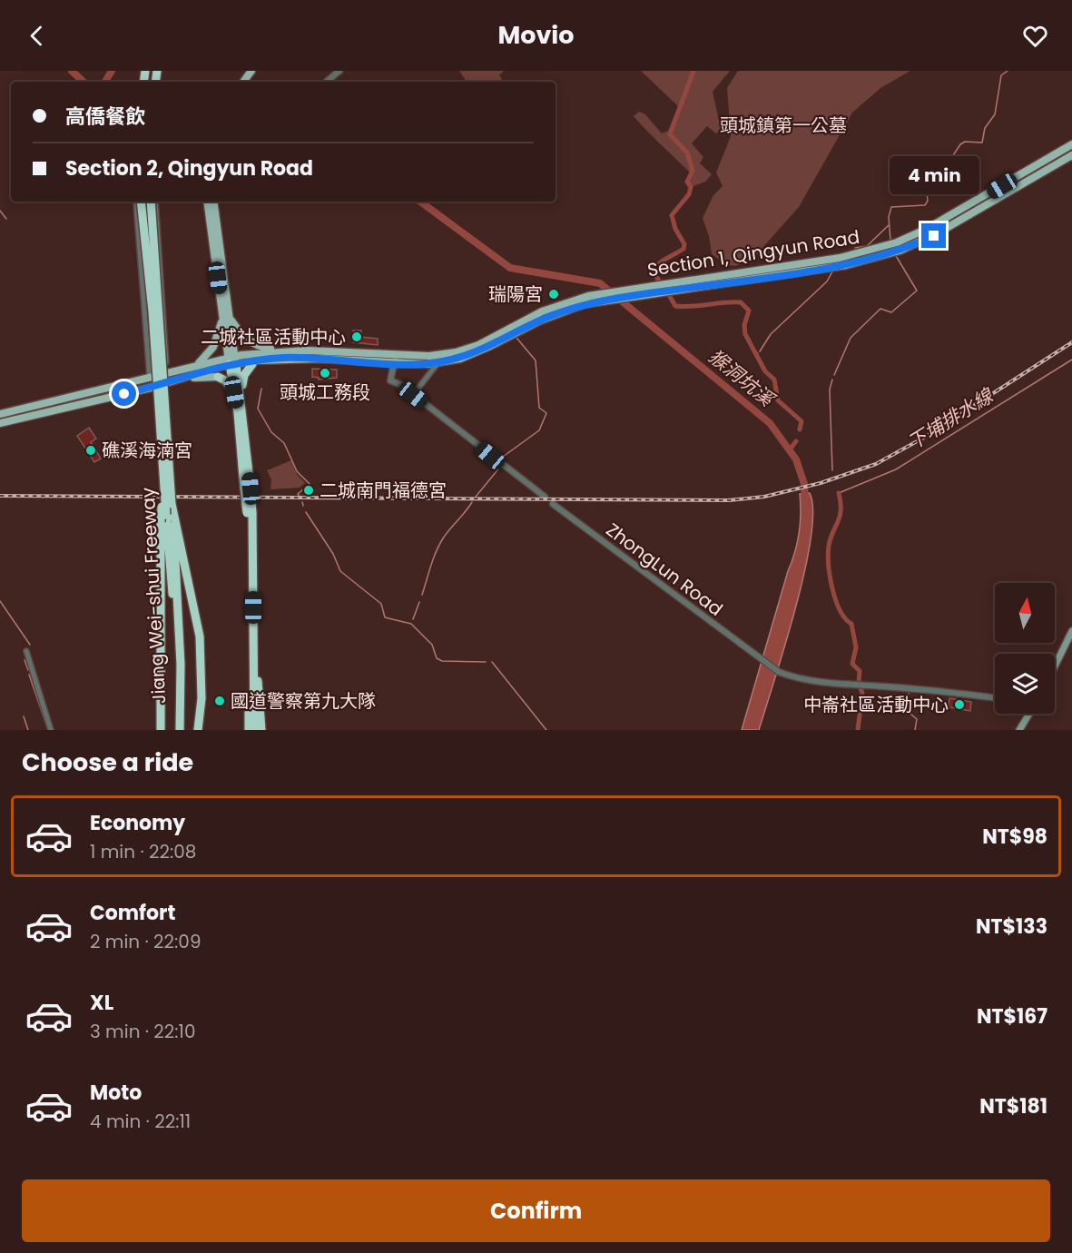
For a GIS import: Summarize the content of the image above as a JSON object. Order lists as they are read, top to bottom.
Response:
{
  "streets": {
    "highway": ["Jiang Wei-shui Freeway"],
    "main road": ["Section 1, Qingyun Road"],
    "street": ["ZhongLun Road"]
  },
  "water": ["猴洞坑溪", "下埔排水線"],
  "parks": ["頭城鎮第一公墓"],
  "places": [
    "瑞陽宮",
    "二城社區活動中心",
    "頭城工務段",
    "礁溪海湳宮",
    "二城南門福德宮",
    "國道警察第九大隊",
    "中崙社區活動中心"
  ],
  "north": "top",
  "page": {
    "header": "Movio",
    "banner": ["高僑餐飲", "Section 2, Qingyun Road"],
    "bubble": "4 min",
    "heading": "Choose a ride",
    "list": [
      {
        "name": "Economy",
        "note": "1 min · 22:08",
        "value": "NT$98"
      },
      {
        "name": "Comfort",
        "note": "2 min · 22:09",
        "value": "NT$133"
      },
      {
        "name": "XL",
        "note": "3 min · 22:10",
        "value": "NT$167"
      },
      {
        "name": "Moto",
        "note": "4 min · 22:11",
        "value": "NT$181"
      }
    ],
    "buttons": "Confirm"
  }
}
